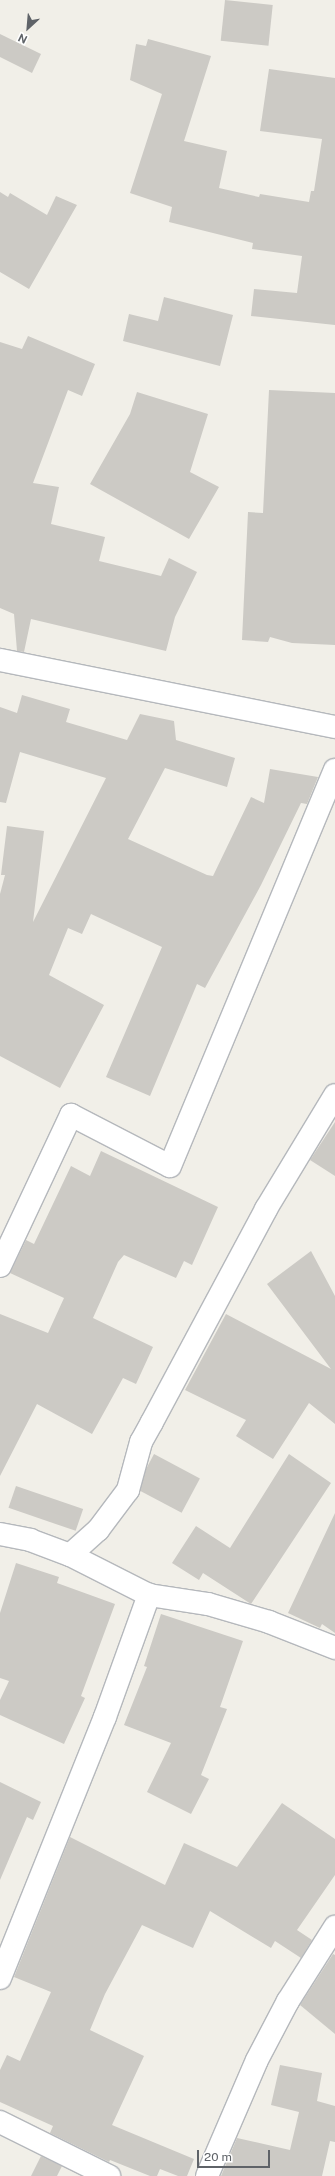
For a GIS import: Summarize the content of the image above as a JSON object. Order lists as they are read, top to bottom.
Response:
{
  "scale_bar": "20 m",
  "north": "bottom left"
}
